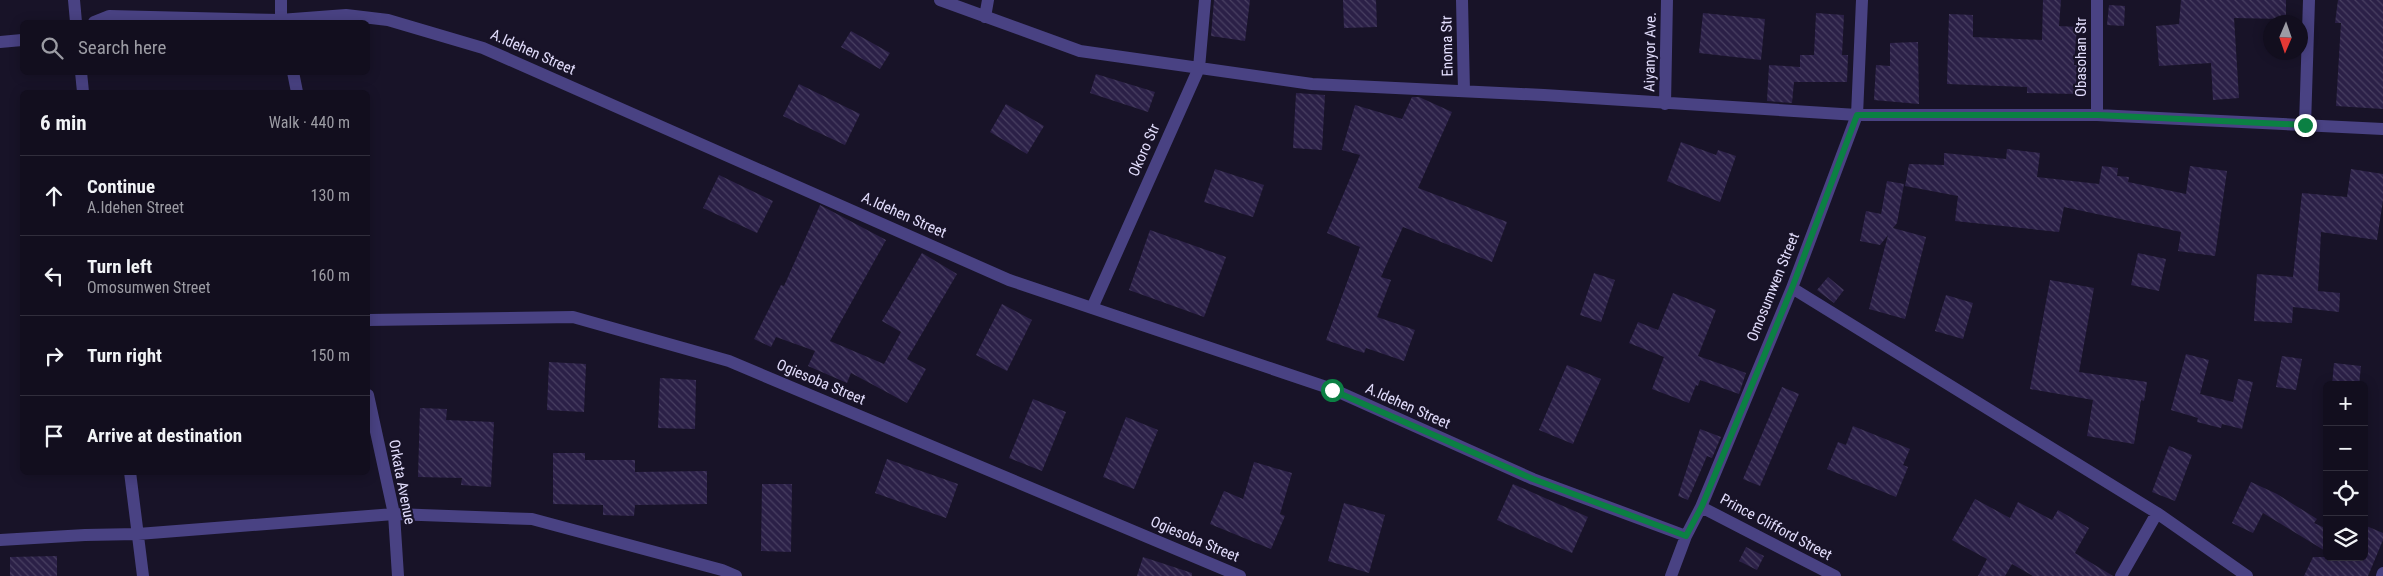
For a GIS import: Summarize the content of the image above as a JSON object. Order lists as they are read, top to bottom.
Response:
{
  "streets": {
    "street": [
      "Enoma Str",
      "A.Idehen Street",
      "Aiyanyor Ave.",
      "Obasohan Str",
      "Okoro Str",
      "Omosumwen Street",
      "Ogiesoba Street",
      "Orkata Avenue",
      "Prince Clifford Street"
    ]
  },
  "crossings": [
    ["A.Idehen Street", "Okoro Str"],
    ["A.Idehen Street", "Omosumwen Street"],
    ["Omosumwen Street", "Prince Clifford Street"]
  ],
  "north": "bottom",
  "page": {
    "search": "Search here",
    "heading": ["6 min", "Walk · 440 m"],
    "list": [
      ["Continue", "A.Idehen Street", "130 m"],
      ["Turn left", "Omosumwen Street", "160 m"],
      ["Turn right", "150 m"],
      "Arrive at destination"
    ],
    "map_buttons": ["+", "−"]
  }
}
